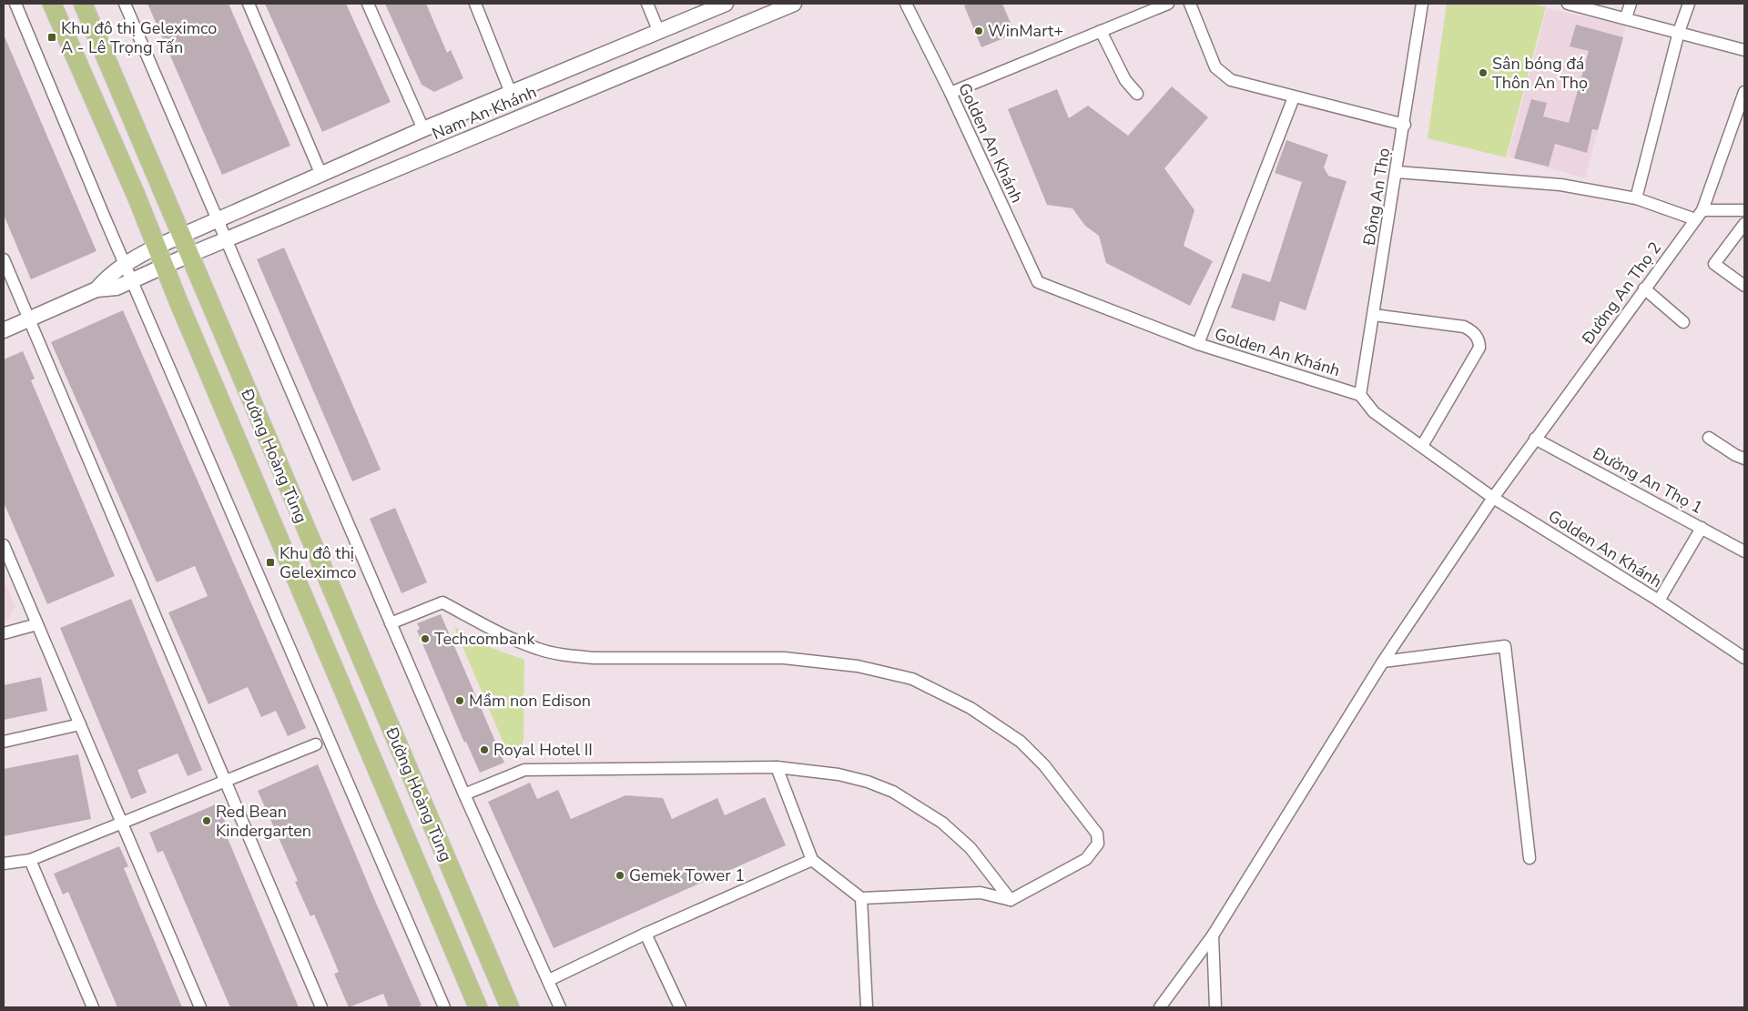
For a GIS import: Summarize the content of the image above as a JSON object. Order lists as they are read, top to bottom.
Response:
{
  "streets": {
    "main road": ["Đường Hoàng Tùng"],
    "street": [
      "Nam An Khánh",
      "Golden An Khánh",
      "Đông An Thọ",
      "Đường An Thọ 2",
      "Đường An Thọ 1"
    ]
  },
  "crossings": [
    ["Nam An Khánh", "Đường Hoàng Tùng"],
    ["Golden An Khánh", "Đông An Thọ"],
    ["Golden An Khánh", "Đường An Thọ 2"],
    ["Đường An Thọ 2", "Đường An Thọ 1"]
  ],
  "places": {
    "other": [
      "WinMart+",
      "Sân bóng đá Thôn An Thọ",
      "Techcombank",
      "Mầm non Edison",
      "Royal Hotel II",
      "Red Bean Kindergarten",
      "Gemek Tower 1"
    ],
    "transit": ["Khu đô thị Geleximco A - Lê Trọng Tấn", "Khu đô thị Geleximco"]
  }
}
